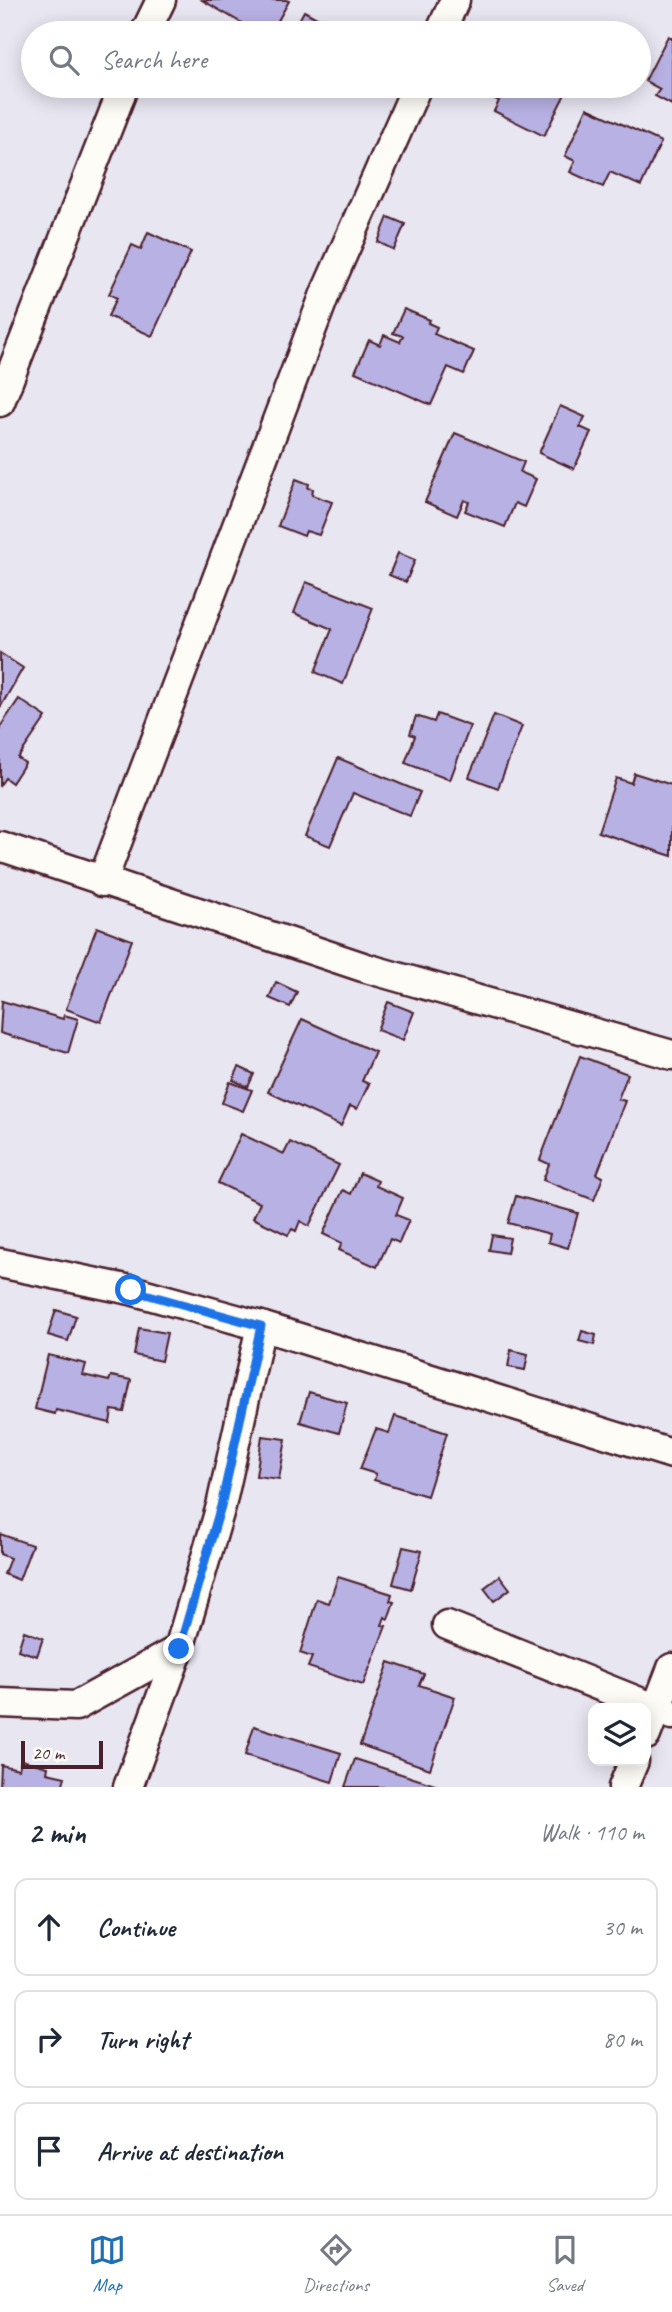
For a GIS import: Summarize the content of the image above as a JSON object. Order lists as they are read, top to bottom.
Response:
{
  "scale_bar": "20 m",
  "page": {
    "search": "Search here",
    "scale": "20 m",
    "heading": ["2 min", "Walk · 110 m"],
    "list": [
      ["Continue", "30 m"],
      ["Turn right", "80 m"],
      "Arrive at destination"
    ],
    "nav": ["Map", "Directions", "Saved"]
  }
}
